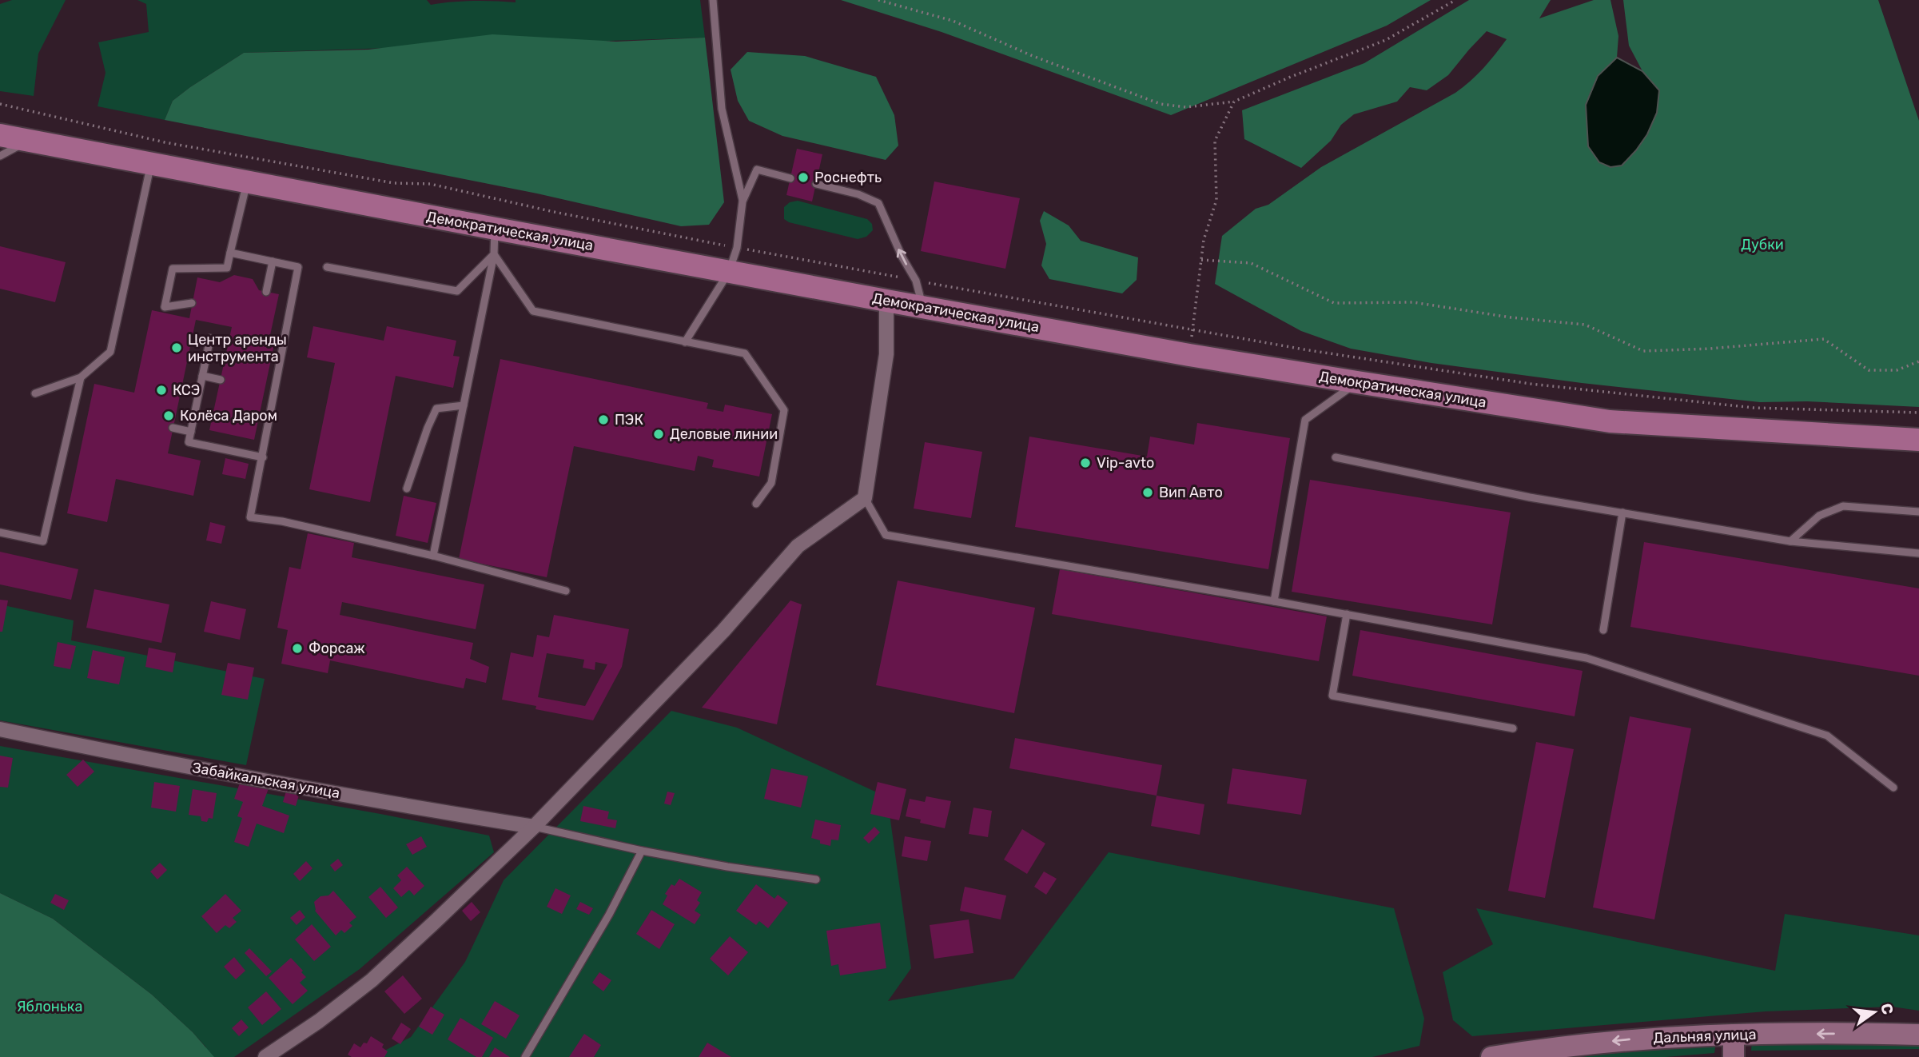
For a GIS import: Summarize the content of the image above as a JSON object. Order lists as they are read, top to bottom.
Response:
{
  "streets": {
    "main road": ["Демократическая улица", "Дальняя улица"],
    "street": ["Забайкальская улица"]
  },
  "one_way": ["Дальняя улица"],
  "parks": ["Дубки", "Яблонька"],
  "places": [
    "Роснефть",
    "Центр аренды инструмента",
    "КСЭ",
    "Колёса Даром",
    "ПЭК",
    "Деловые линии",
    "Vip-avto",
    "Вип Авто",
    "Форсаж"
  ],
  "north": "right"
}
